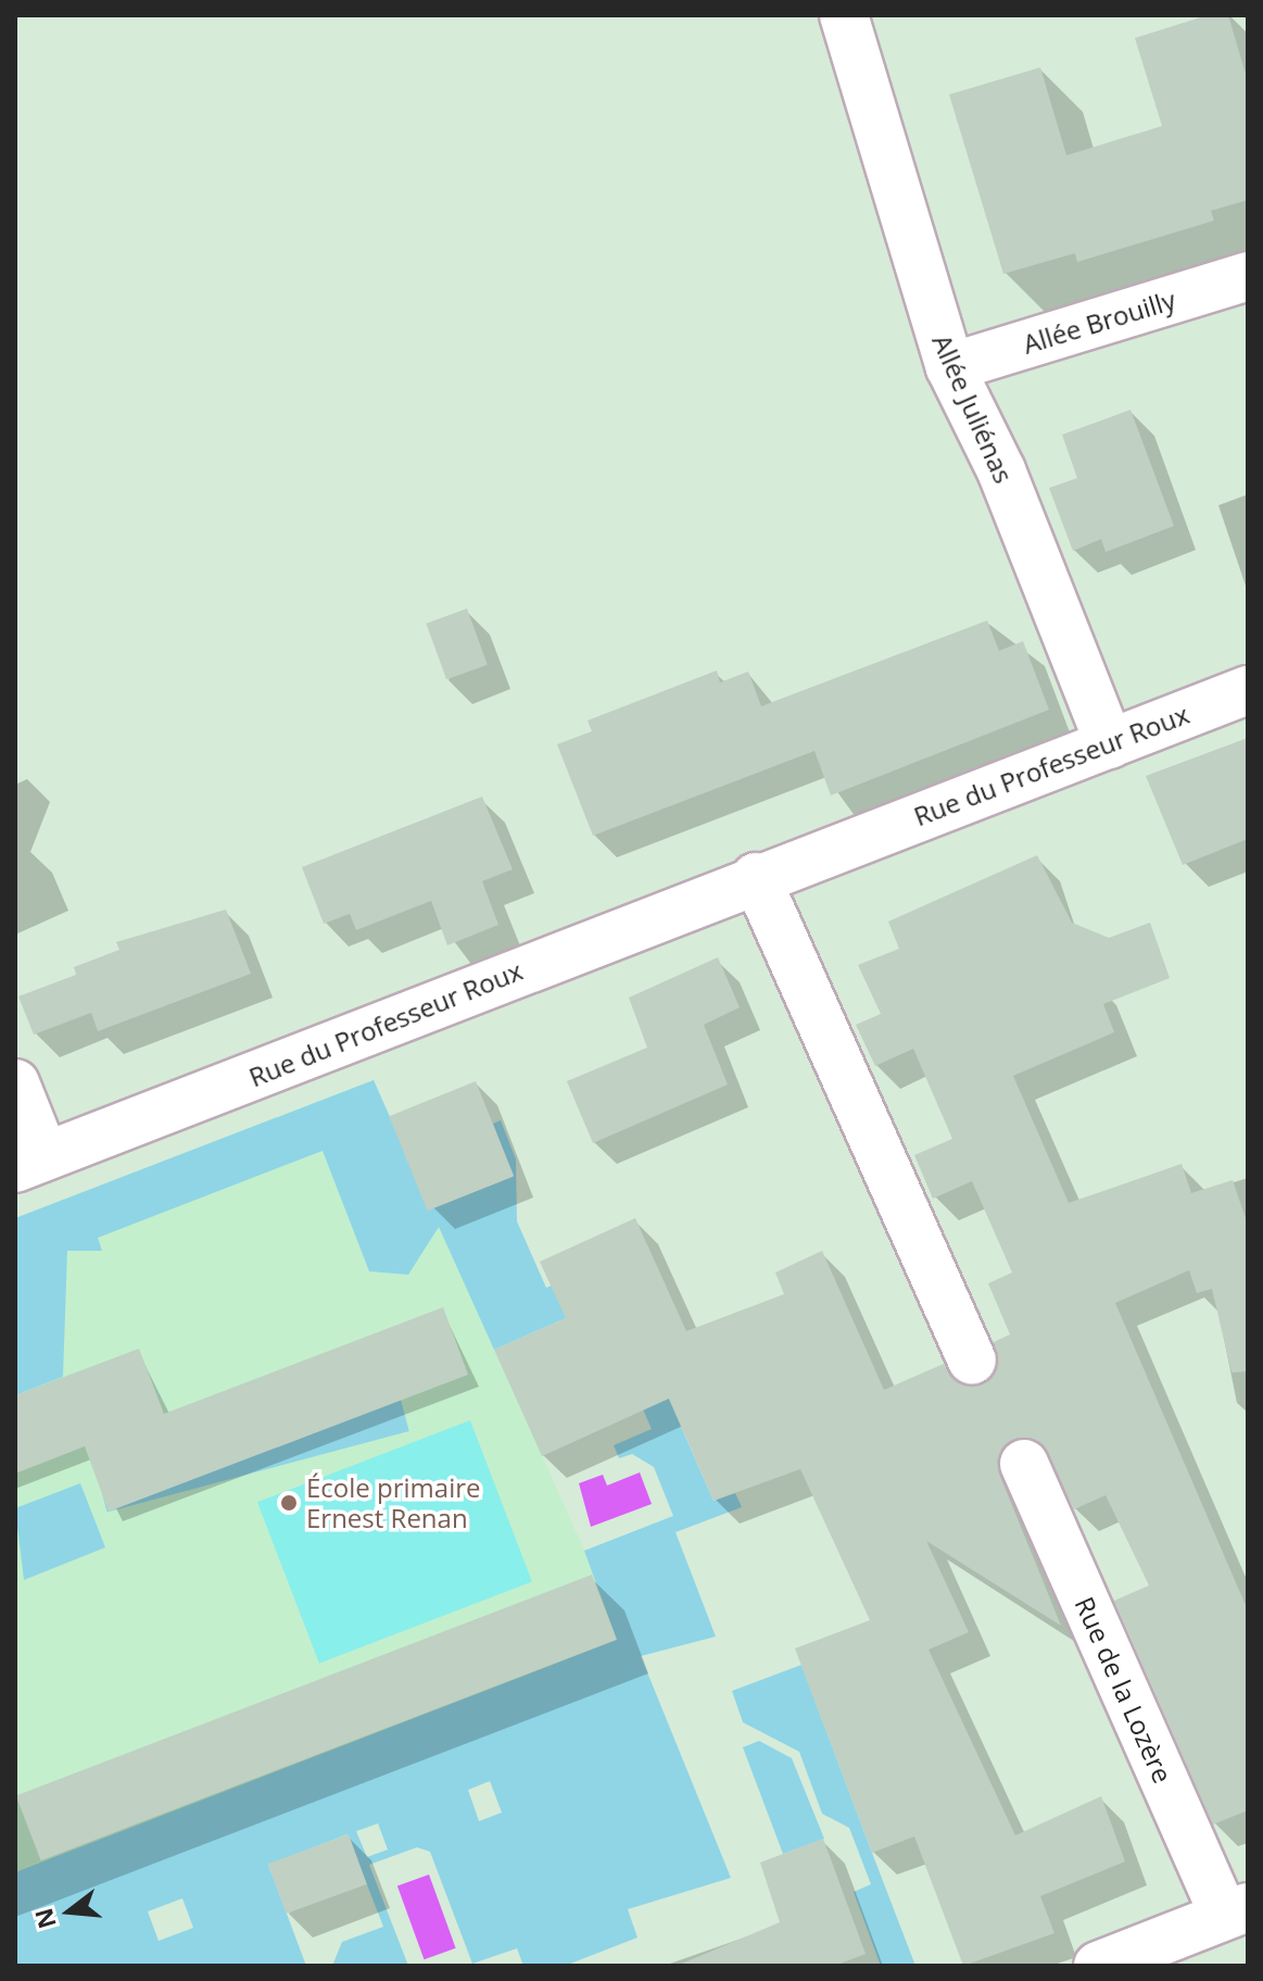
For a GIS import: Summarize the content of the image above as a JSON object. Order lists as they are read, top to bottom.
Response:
{
  "streets": {
    "street": [
      "Allée Brouilly",
      "Allée Juliénas",
      "Rue du Professeur Roux",
      "Rue de la Lozère"
    ]
  },
  "crossings": [
    ["Allée Brouilly", "Allée Juliénas"],
    ["Allée Juliénas", "Rue du Professeur Roux"]
  ],
  "places": ["École primaire Ernest Renan"],
  "north": "left"
}
